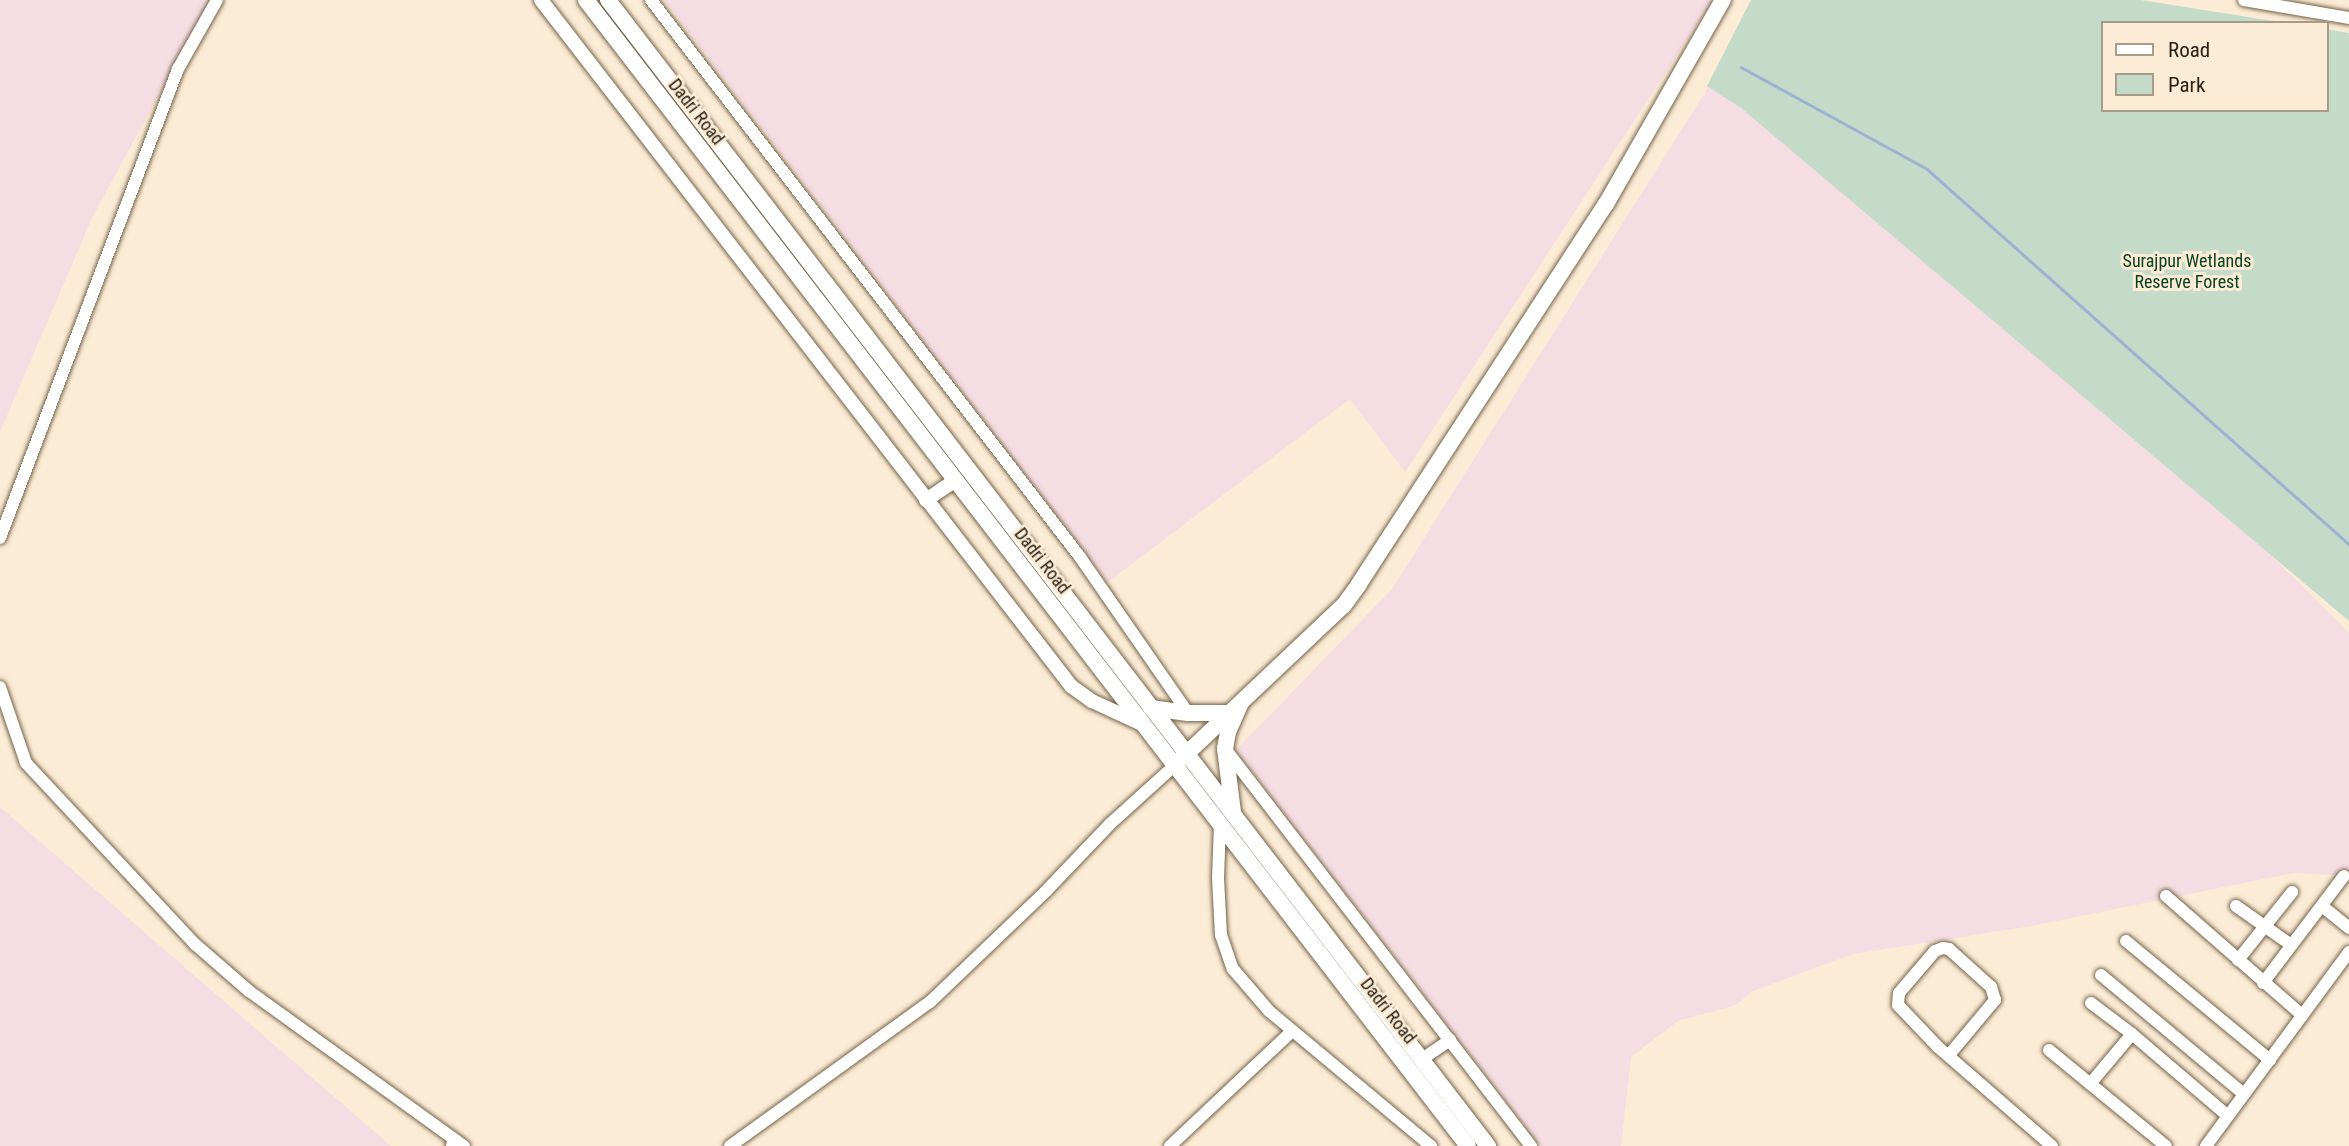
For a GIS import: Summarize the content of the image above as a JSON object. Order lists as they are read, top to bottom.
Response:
{
  "streets": {
    "main road": ["Dadri Road"]
  },
  "parks": ["Surajpur Wetlands Reserve Forest"],
  "legend": ["Road", "Park"]
}
